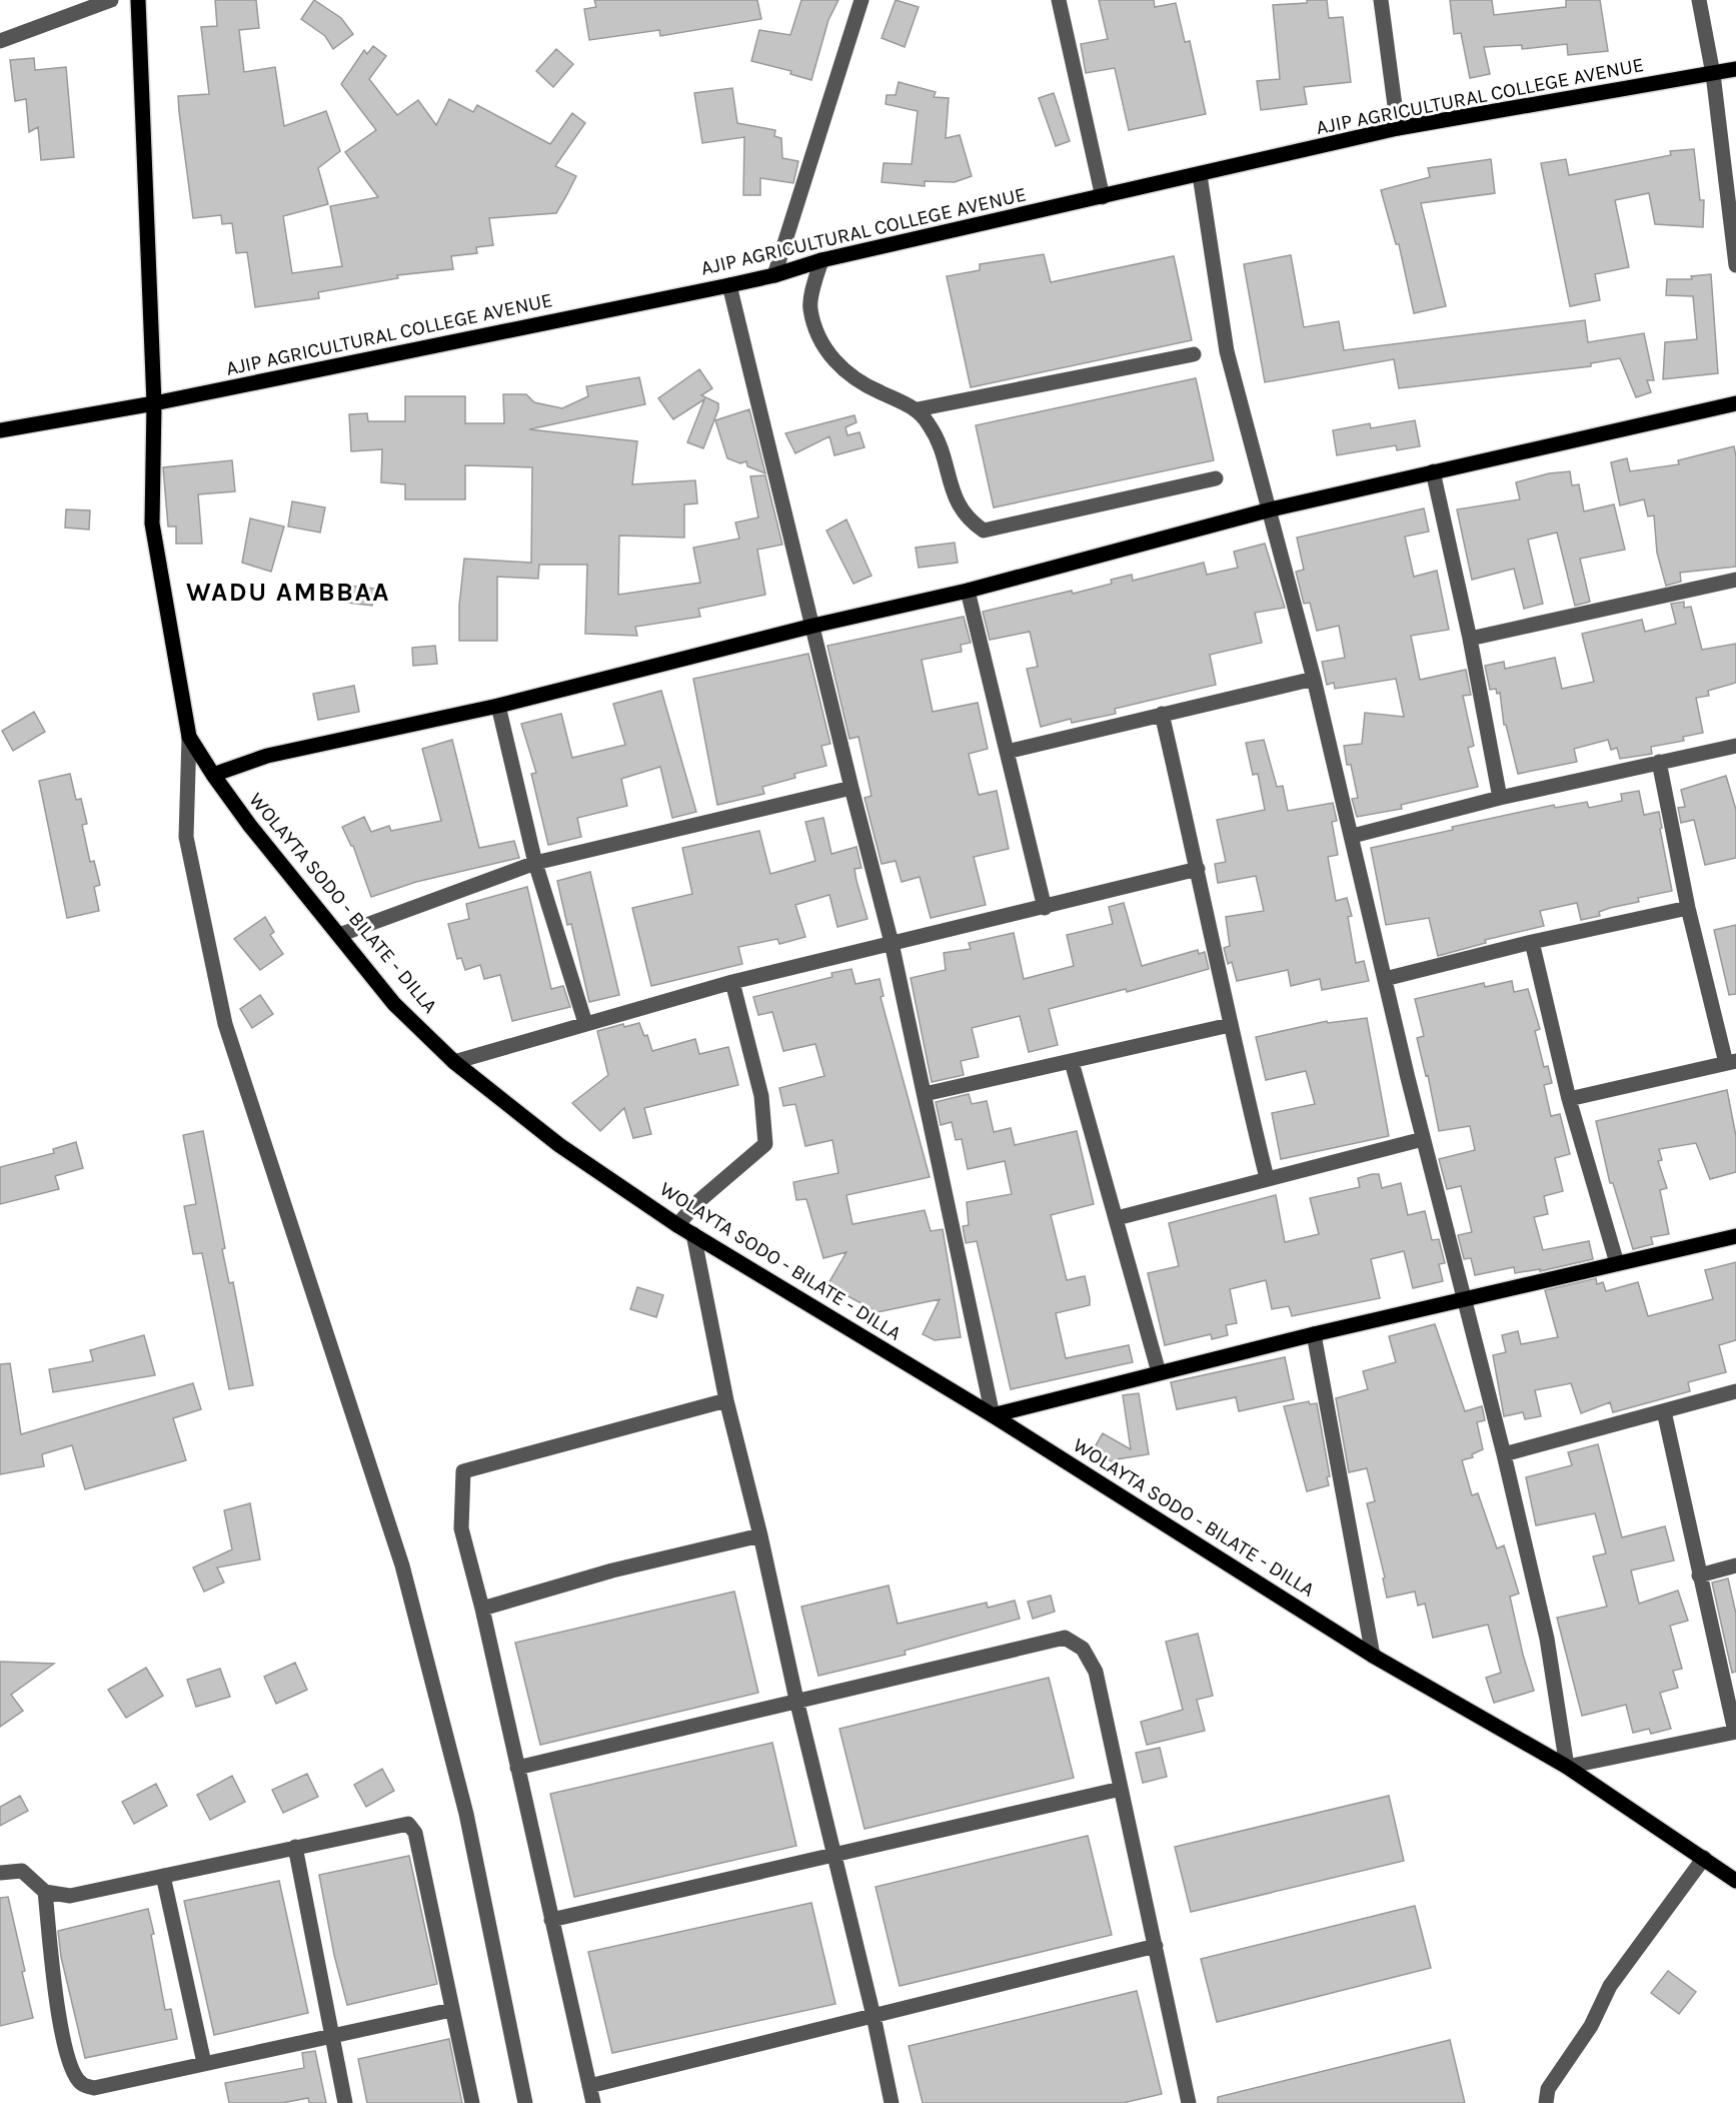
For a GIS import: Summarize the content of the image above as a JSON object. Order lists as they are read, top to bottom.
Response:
{
  "streets": {
    "main road": ["AJIP AGRICULTURAL COLLEGE AVENUE", "WOLAYTA SODO - BILATE - DILLA"]
  },
  "crossings": [
    ["AJIP AGRICULTURAL COLLEGE AVENUE", "WOLAYTA SODO - BILATE - DILLA"]
  ],
  "districts": ["WADU AMBBAA"]
}
